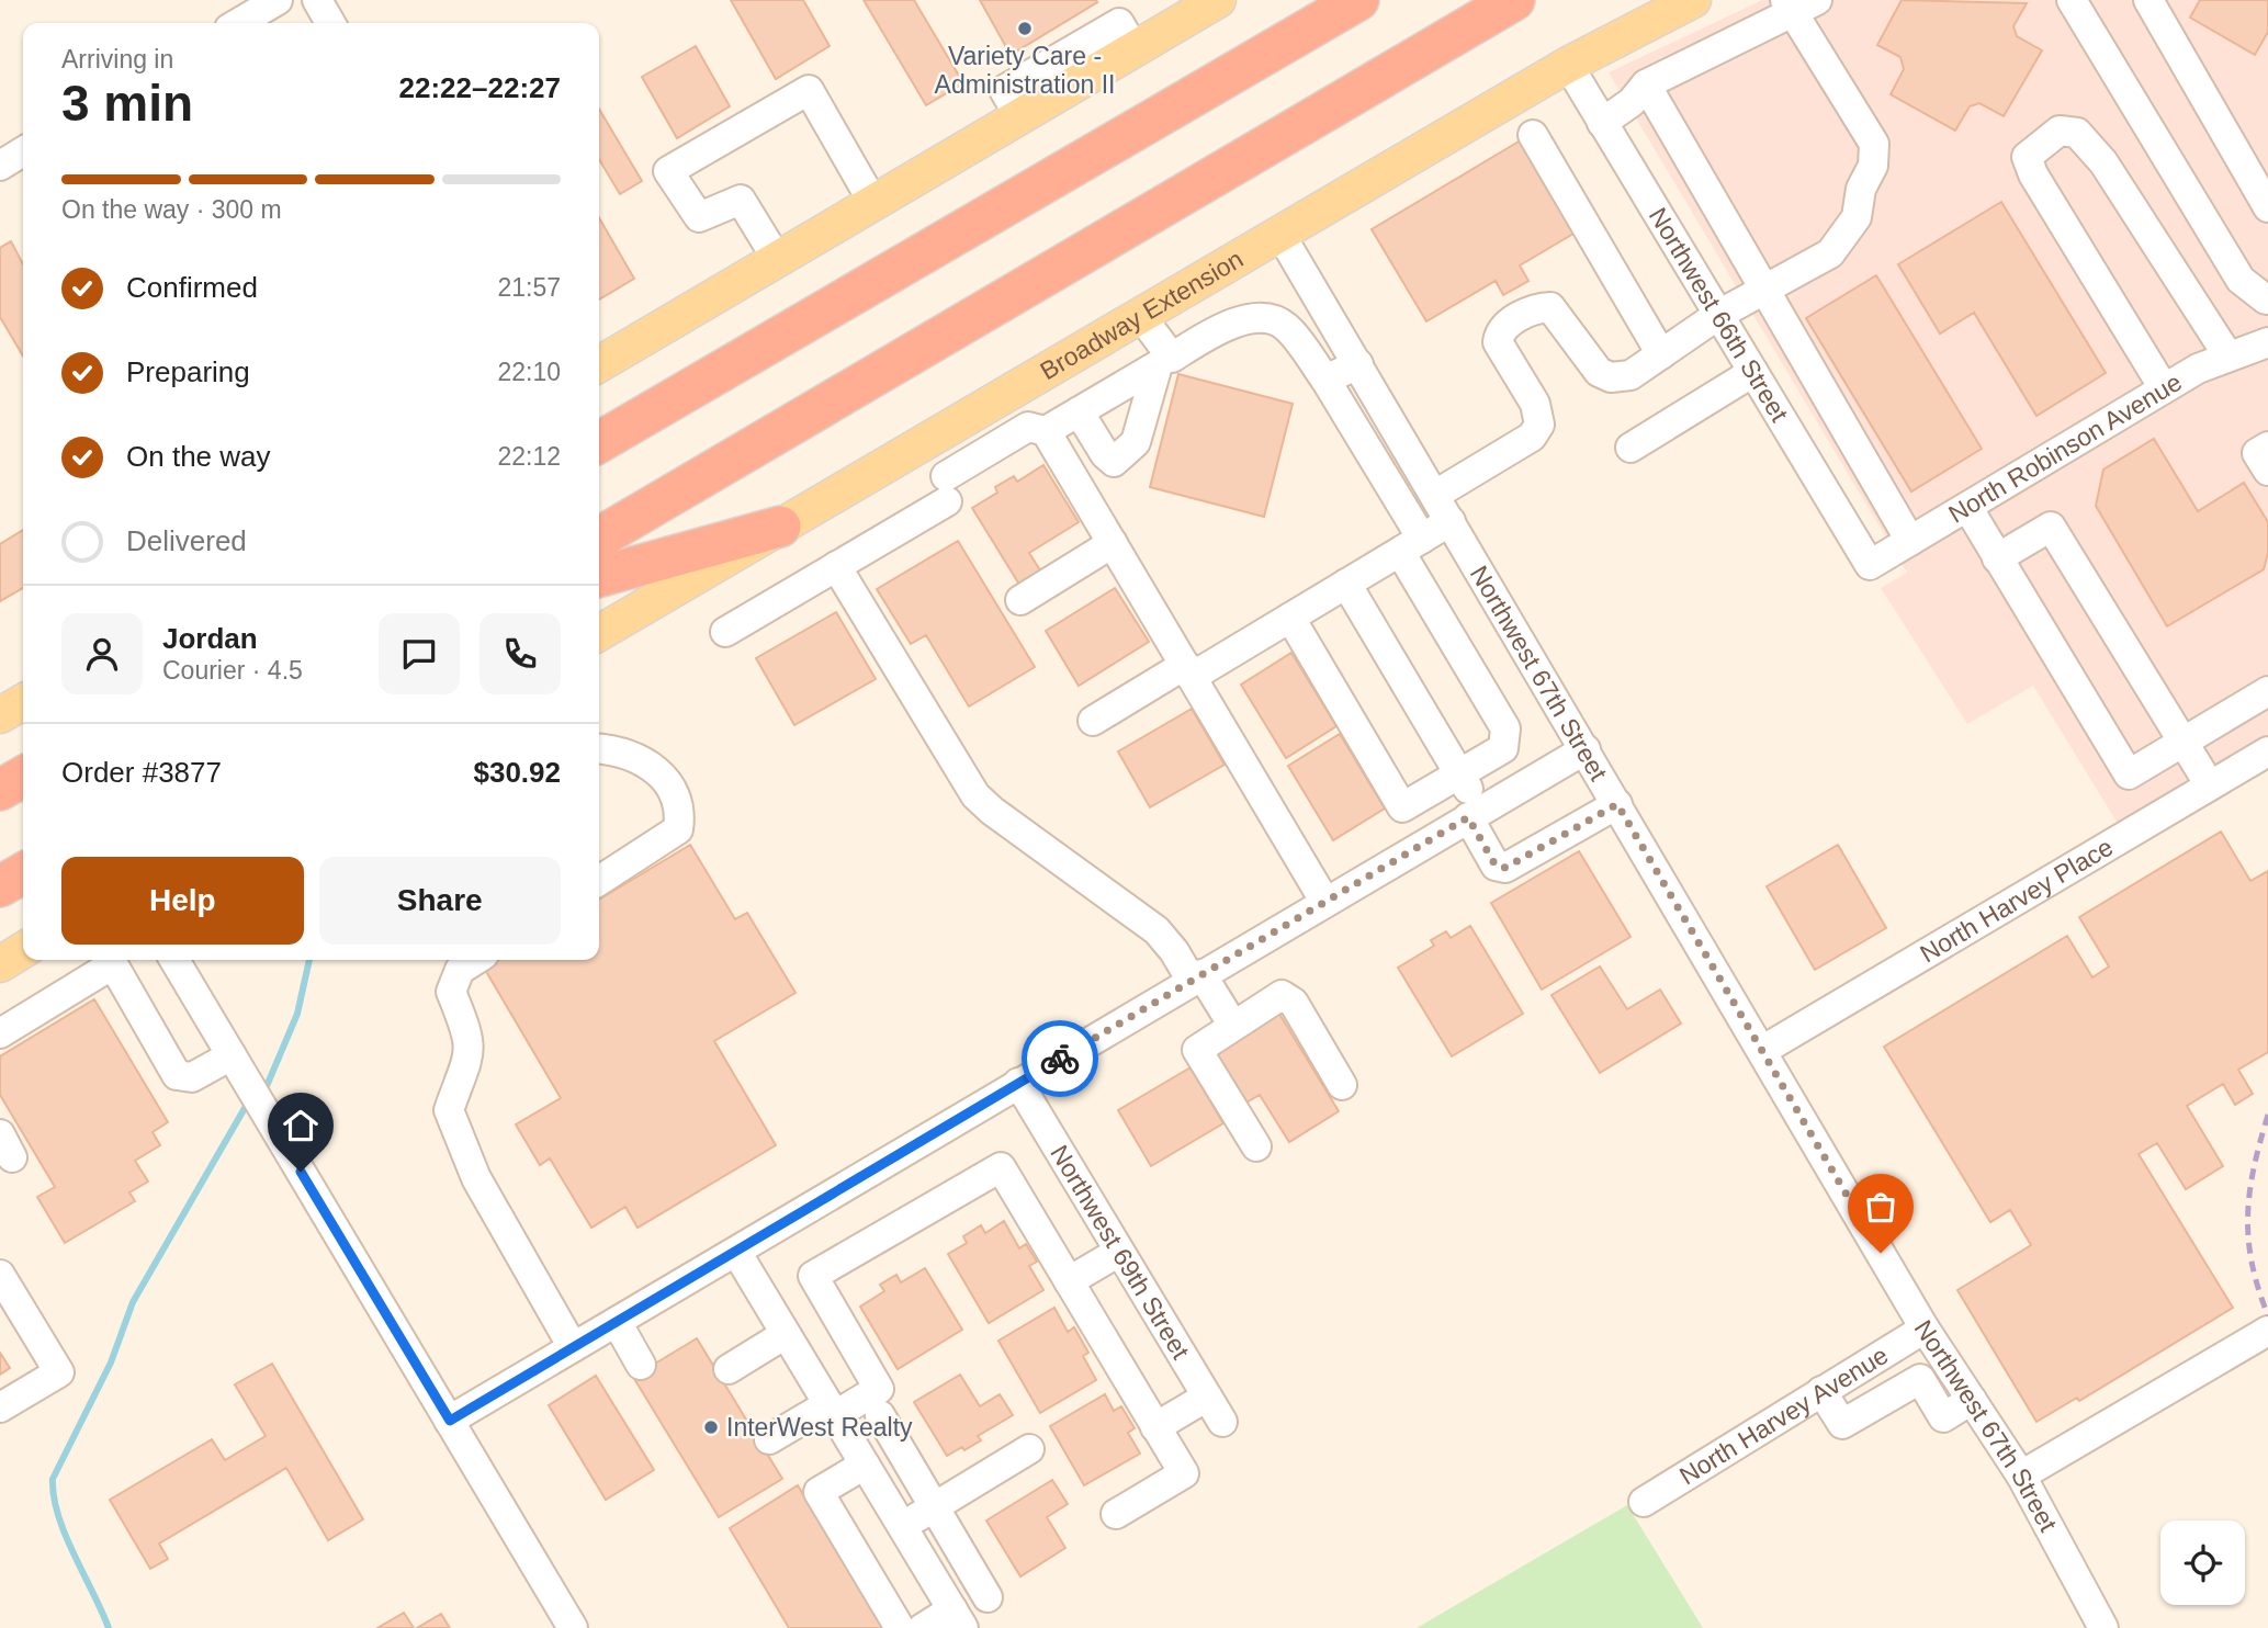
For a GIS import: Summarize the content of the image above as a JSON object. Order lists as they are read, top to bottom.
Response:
{
  "streets": {
    "main road": ["Broadway Extension"],
    "street": [
      "Northwest 66th Street",
      "North Robinson Avenue",
      "Northwest 67th Street",
      "North Harvey Place",
      "Northwest 69th Street",
      "North Harvey Avenue"
    ]
  },
  "crossings": [
    ["Broadway Extension", "Northwest 66th Street"],
    ["Broadway Extension", "Northwest 67th Street"],
    ["Northwest 66th Street", "North Robinson Avenue"],
    ["Northwest 67th Street", "North Harvey Place"],
    ["Northwest 67th Street", "North Harvey Avenue"]
  ],
  "places": ["Variety Care - Administration II", "InterWest Realty"],
  "page": {
    "heading": ["3 min", "Arriving in", "22:22–22:27"],
    "panel": [
      "Jordan",
      "Courier · 4.5",
      "Order #3877",
      "$30.92"
    ],
    "bar": "On the way · 300 m",
    "list": [
      ["Confirmed", "21:57"],
      ["Preparing", "22:10"],
      ["On the way", "22:12"],
      "Delivered"
    ],
    "buttons": ["Help", "Share"]
  }
}
